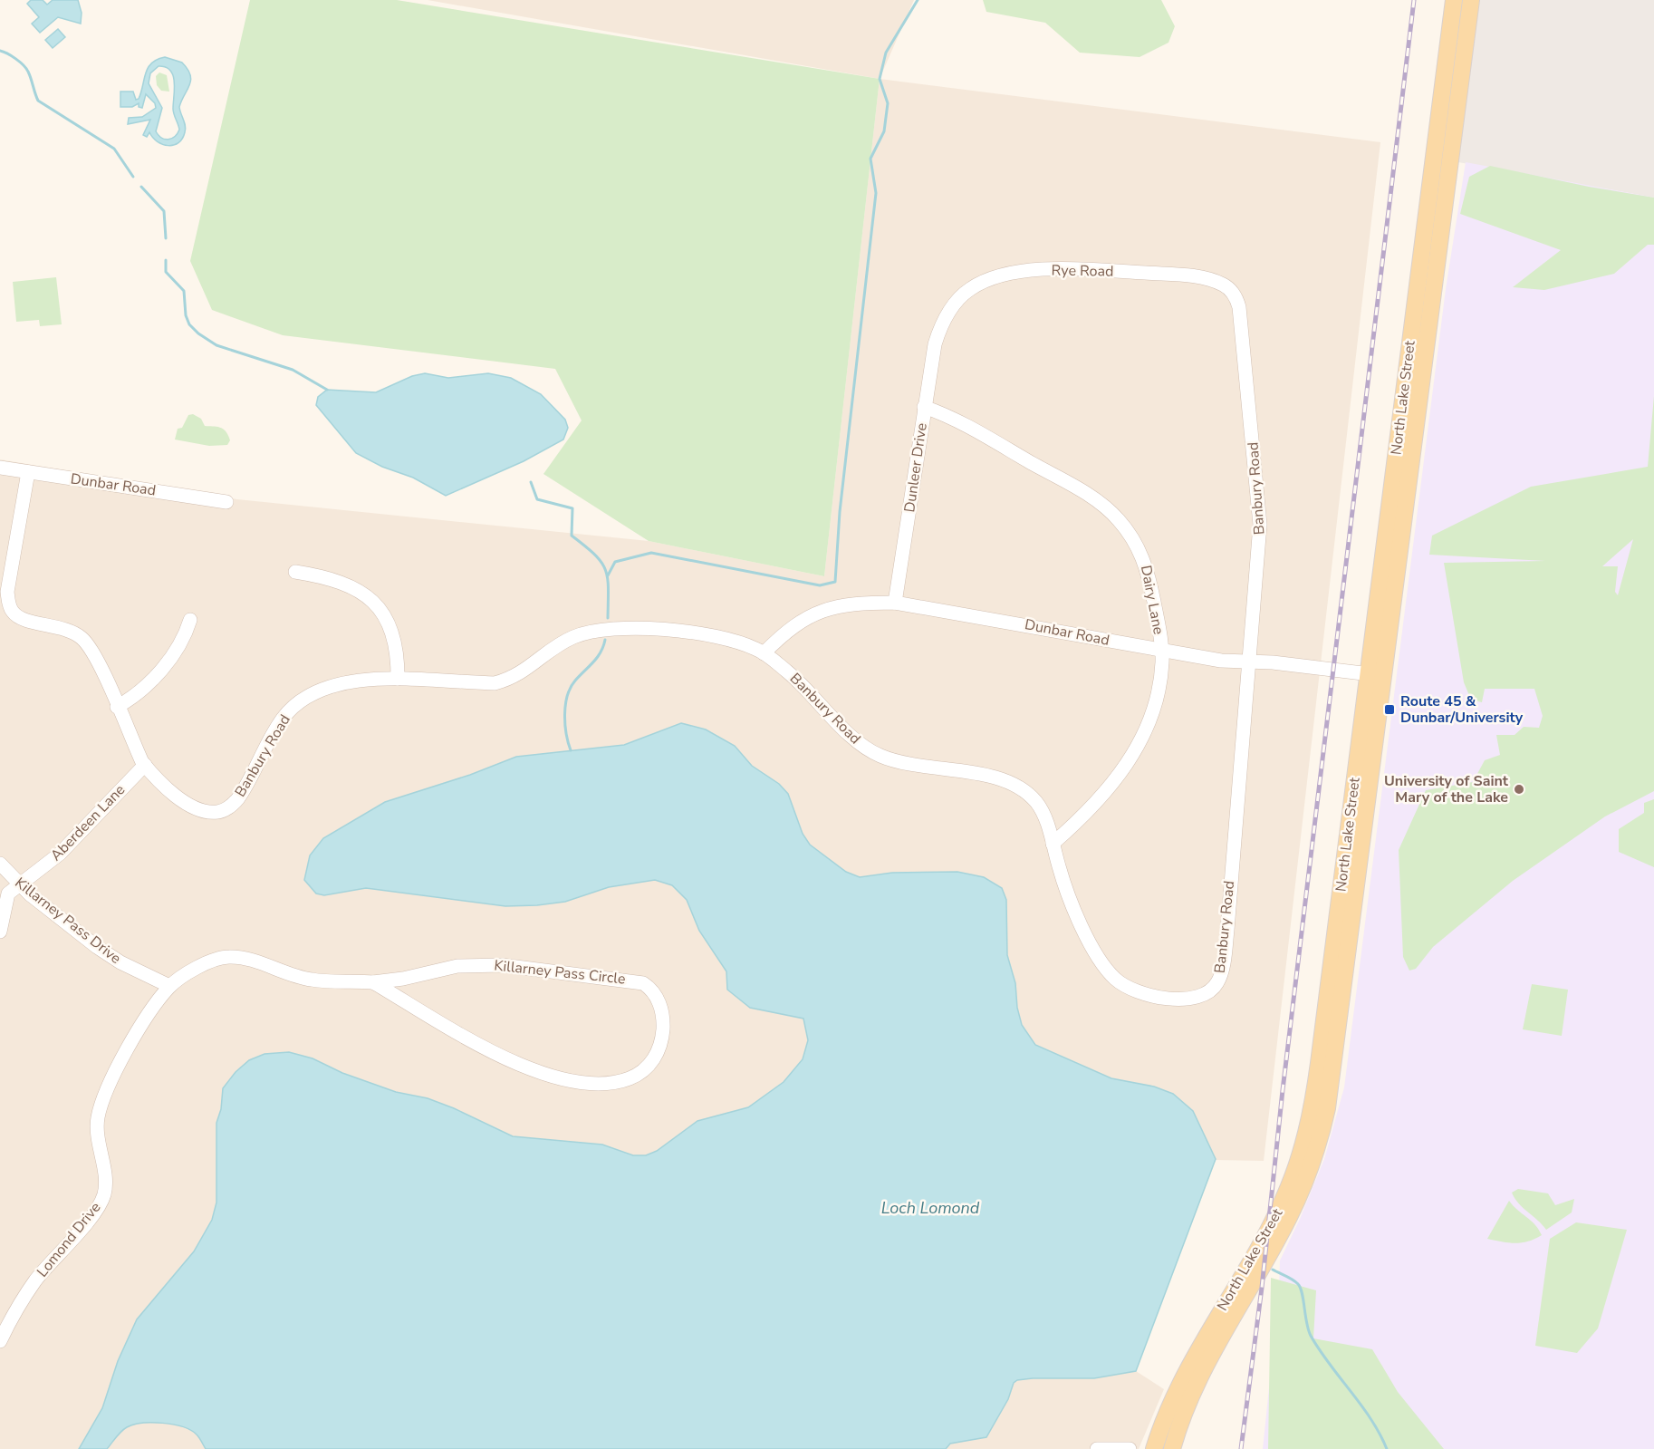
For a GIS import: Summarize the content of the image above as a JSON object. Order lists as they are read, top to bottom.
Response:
{
  "streets": {
    "main road": ["North Lake Street"],
    "street": [
      "Rye Road",
      "Dunleer Drive",
      "Dunbar Road",
      "Banbury Road",
      "Dairy Lane",
      "Aberdeen Lane",
      "Killarney Pass Drive",
      "Killarney Pass Circle",
      "Lomond Drive"
    ]
  },
  "crossings": [
    ["Rye Road", "Dunleer Drive"],
    ["Rye Road", "Banbury Road"],
    ["North Lake Street", "Dunbar Road"],
    ["Dunleer Drive", "Dunbar Road"],
    ["Dunleer Drive", "Dairy Lane"],
    ["Dunbar Road", "Banbury Road"],
    ["Dunbar Road", "Dairy Lane"],
    ["Banbury Road", "Dairy Lane"],
    ["Banbury Road", "Aberdeen Lane"],
    ["Aberdeen Lane", "Killarney Pass Drive"],
    ["Killarney Pass Drive", "Killarney Pass Circle"],
    ["Killarney Pass Drive", "Lomond Drive"],
    ["Killarney Pass Circle", "Lomond Drive"]
  ],
  "water": ["Loch Lomond"],
  "places": {
    "transit": ["Route 45 & Dunbar/University"],
    "other": ["University of Saint Mary of the Lake"]
  }
}
